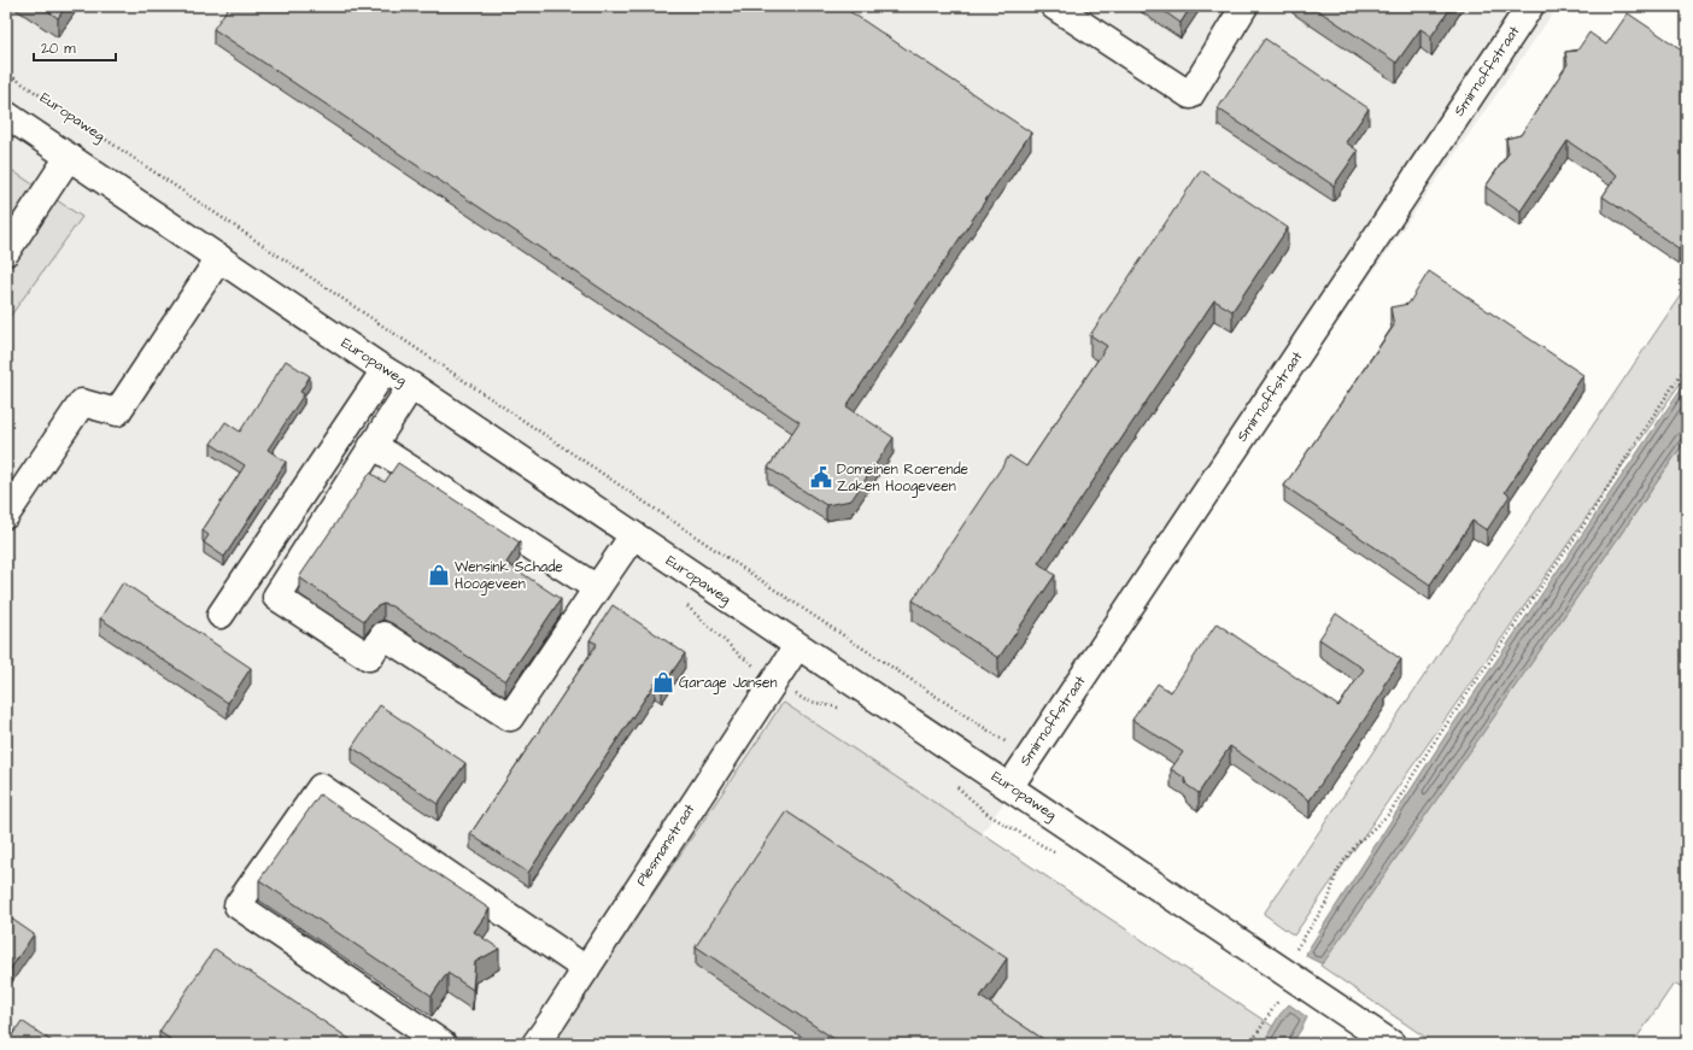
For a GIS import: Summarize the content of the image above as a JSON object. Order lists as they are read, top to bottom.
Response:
{
  "streets": {
    "main road": ["Smirnoffstraat", "Europaweg", "Plesmanstraat"]
  },
  "crossings": [
    ["Smirnoffstraat", "Europaweg"],
    ["Europaweg", "Plesmanstraat"]
  ],
  "places": {
    "public building": ["Domeinen Roerende Zaken Hoogeveen"],
    "shop": ["Wensink Schade Hoogeveen", "Garage Jansen"]
  },
  "scale_bar": "20 m"
}
